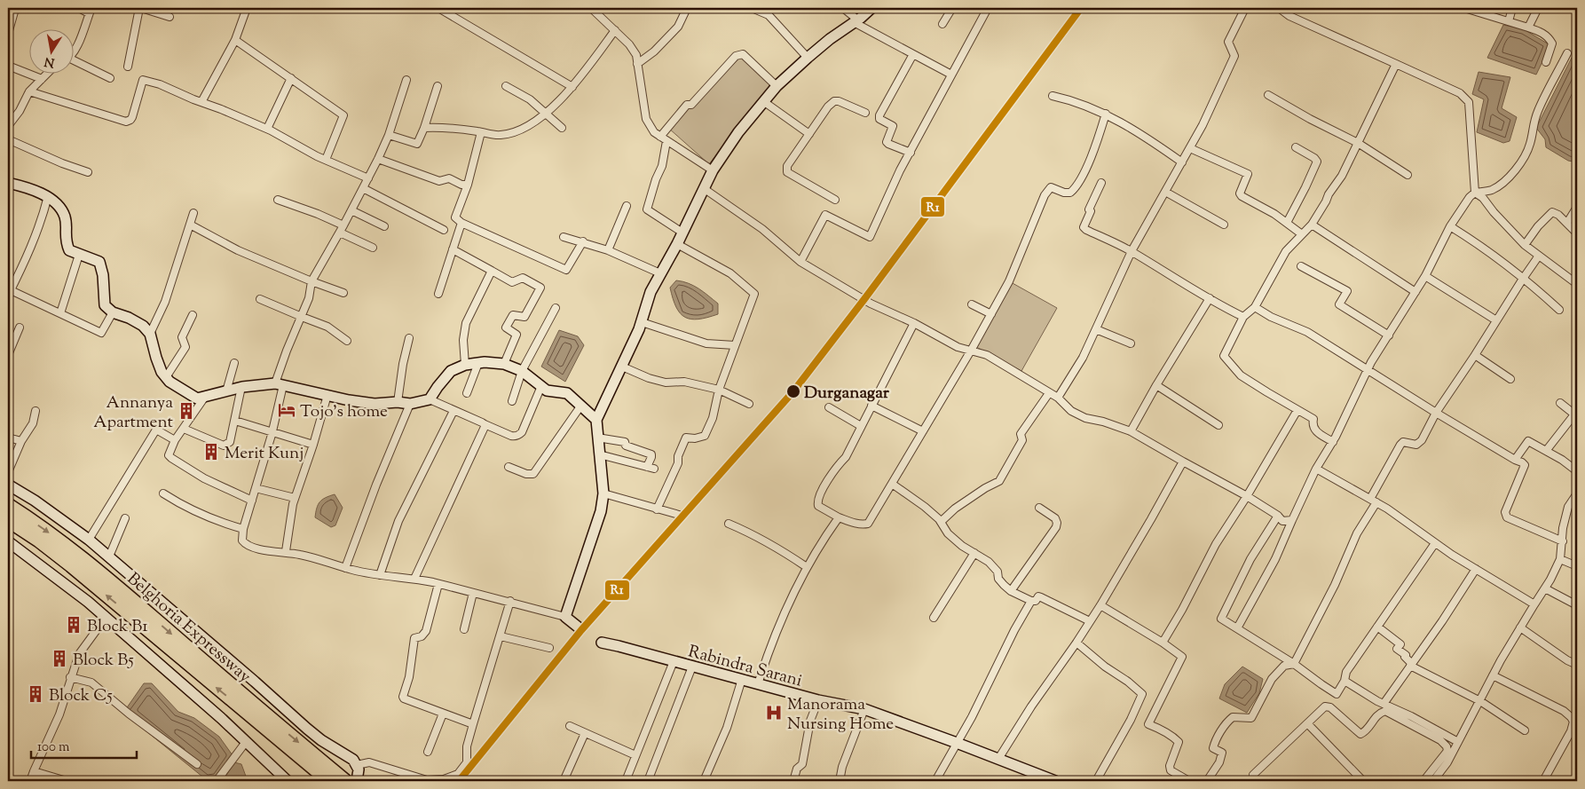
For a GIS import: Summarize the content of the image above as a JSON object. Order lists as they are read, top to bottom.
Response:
{
  "streets": {
    "highway": ["Belghoria Expressway"],
    "street": ["Rabindra Sarani"]
  },
  "places": {
    "other": ["Durganagar"],
    "hotel": ["Tojo's home"],
    "building": [
      "Annanya Apartment",
      "Merit Kunj",
      "Block B1",
      "Block B5",
      "Block C5"
    ],
    "hospital": ["Manorama Nursing Home"]
  },
  "lines": ["transit line R1"],
  "scale_bar": "100 m",
  "north": "bottom"
}
